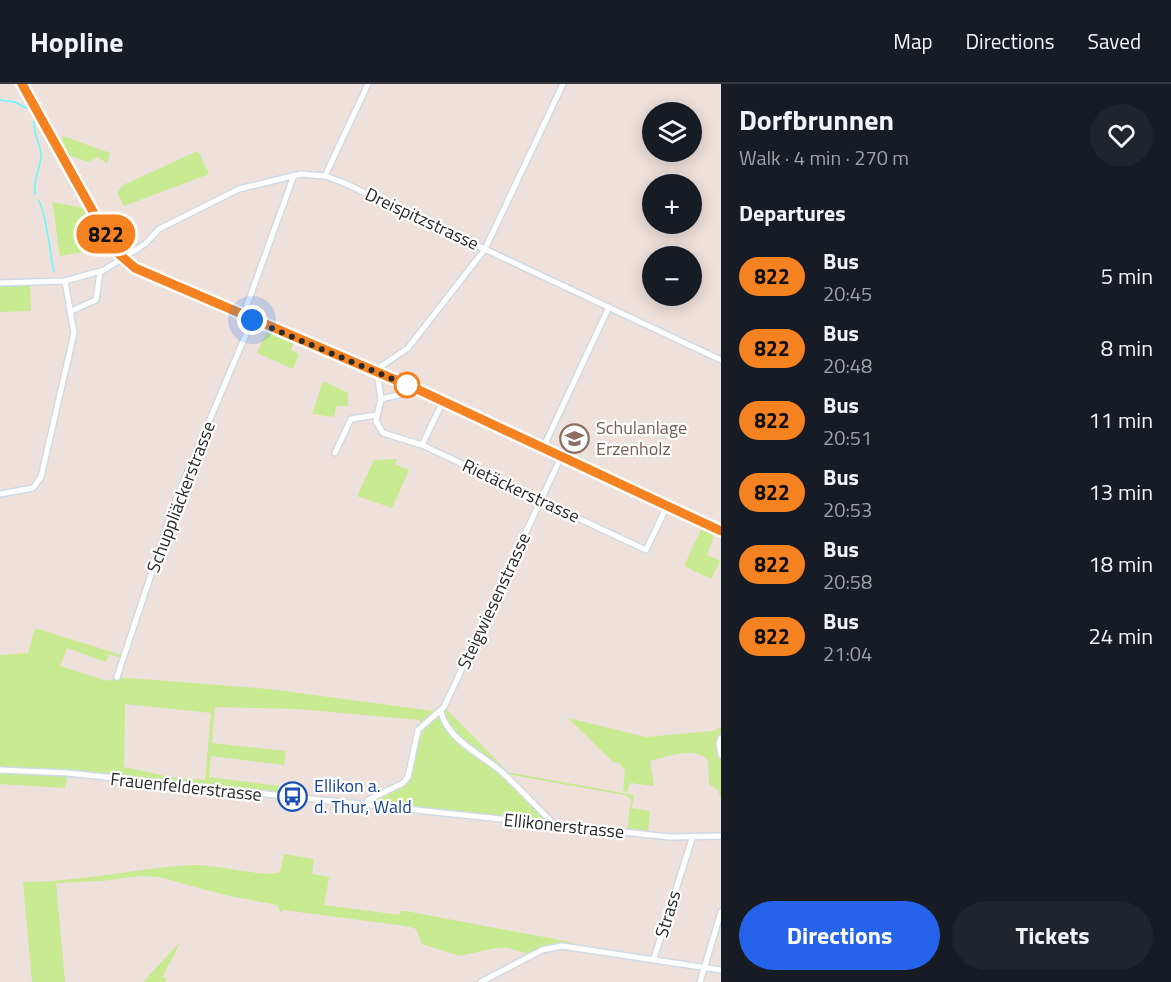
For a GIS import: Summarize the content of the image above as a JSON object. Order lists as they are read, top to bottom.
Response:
{
  "streets": {
    "street": [
      "Dreispitzstrasse",
      "Rietäckerstrasse",
      "Schuppliäckerstrasse",
      "Steigwiesenstrasse",
      "Frauenfelderstrasse",
      "Ellikonerstrasse",
      "Strass"
    ]
  },
  "crossings": [
    ["Rietäckerstrasse", "Steigwiesenstrasse"],
    ["Steigwiesenstrasse", "Frauenfelderstrasse"],
    ["Frauenfelderstrasse", "Ellikonerstrasse"],
    ["Ellikonerstrasse", "Strass"]
  ],
  "places": {
    "school or university": ["Schulanlage Erzenholz"],
    "bus stop": ["Ellikon a. d. Thur, Wald"]
  },
  "lines": ["bus line 822"],
  "page": {
    "header": "Hopline",
    "nav": ["Map", "Directions", "Saved"],
    "on_map": "822",
    "heading": [
      ["Dorfbrunnen", "Walk · 4 min · 270 m"],
      "Departures"
    ],
    "map_buttons": ["+", "−"],
    "list": [
      {
        "mark": "822",
        "name": "Bus",
        "note": "20:45",
        "value": "5 min"
      },
      {
        "mark": "822",
        "name": "Bus",
        "note": "20:48",
        "value": "8 min"
      },
      {
        "mark": "822",
        "name": "Bus",
        "note": "20:51",
        "value": "11 min"
      },
      {
        "mark": "822",
        "name": "Bus",
        "note": "20:53",
        "value": "13 min"
      },
      {
        "mark": "822",
        "name": "Bus",
        "note": "20:58",
        "value": "18 min"
      },
      {
        "mark": "822",
        "name": "Bus",
        "note": "21:04",
        "value": "24 min"
      }
    ],
    "buttons": ["Directions", "Tickets"]
  }
}
